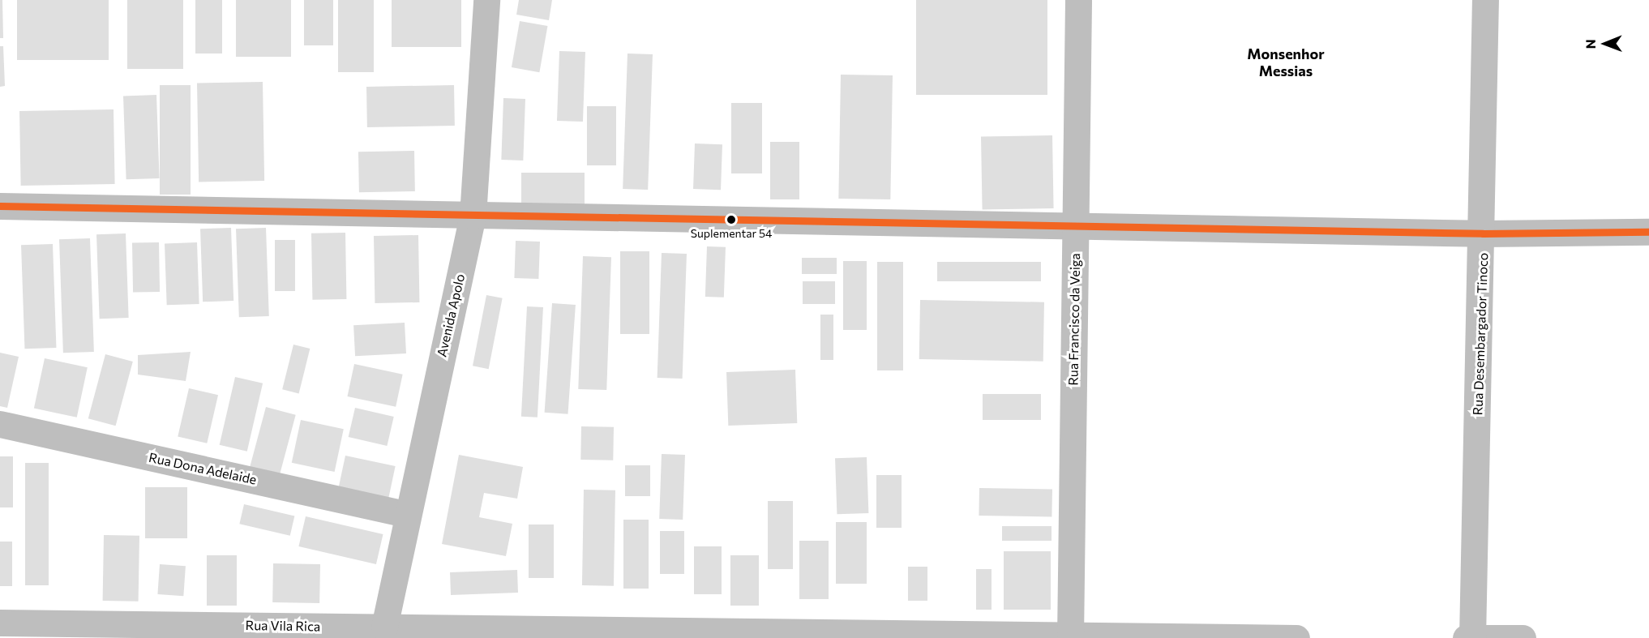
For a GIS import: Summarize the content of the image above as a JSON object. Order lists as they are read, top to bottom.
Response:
{
  "streets": {
    "street": [
      "Avenida Apolo",
      "Rua Francisco da Veiga",
      "Rua Desembargador Tinoco",
      "Rua Dona Adelaide",
      "Rua Vila Rica"
    ]
  },
  "crossings": [
    ["Avenida Apolo", "Rua Dona Adelaide"],
    ["Avenida Apolo", "Rua Vila Rica"],
    ["Rua Francisco da Veiga", "Rua Vila Rica"]
  ],
  "districts": ["Monsenhor Messias"],
  "places": ["Suplementar 54"],
  "north": "left"
}
